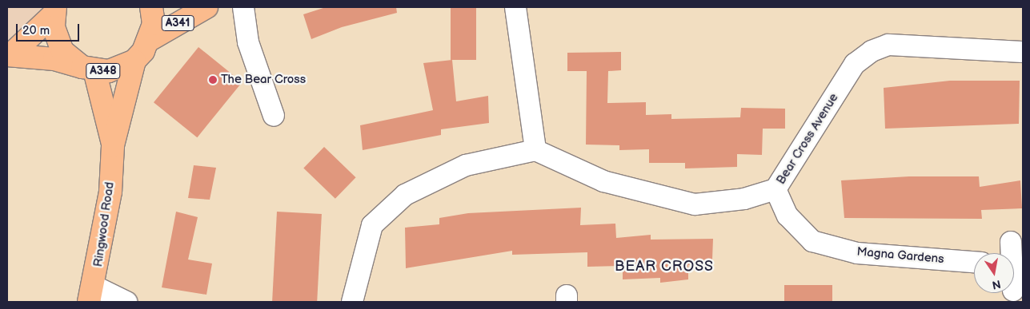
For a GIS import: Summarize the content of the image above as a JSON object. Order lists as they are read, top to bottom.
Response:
{
  "streets": {
    "main road": ["A341", "A348", "Ringwood Road"],
    "street": ["Bear Cross Avenue", "Magna Gardens"]
  },
  "crossings": [
    ["A341", "A348"],
    ["A348", "Ringwood Road"],
    ["Bear Cross Avenue", "Magna Gardens"]
  ],
  "districts": ["BEAR CROSS"],
  "places": ["The Bear Cross"],
  "scale_bar": "20 m",
  "north": "bottom"
}
